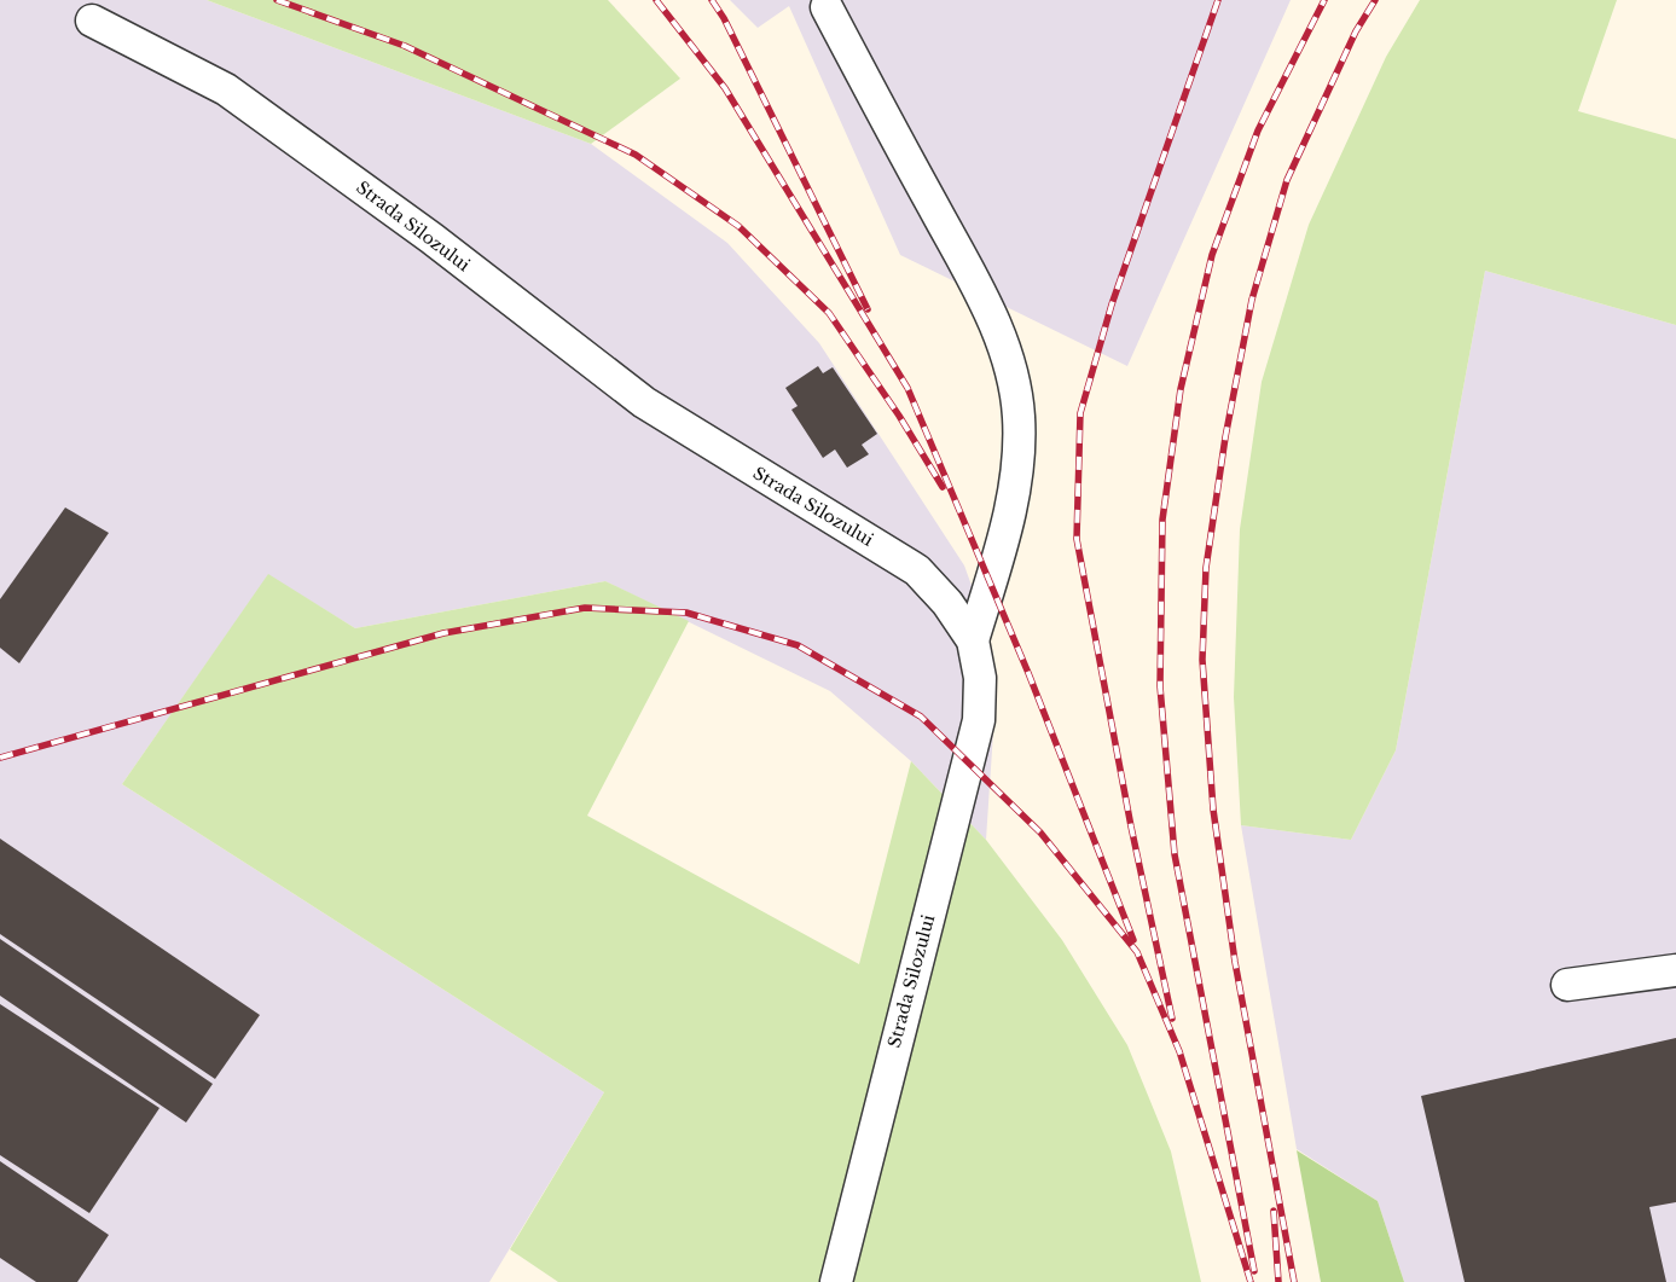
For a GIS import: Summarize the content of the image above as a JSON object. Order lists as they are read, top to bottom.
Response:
{
  "streets": {
    "street": ["Strada Silozului"]
  }
}
